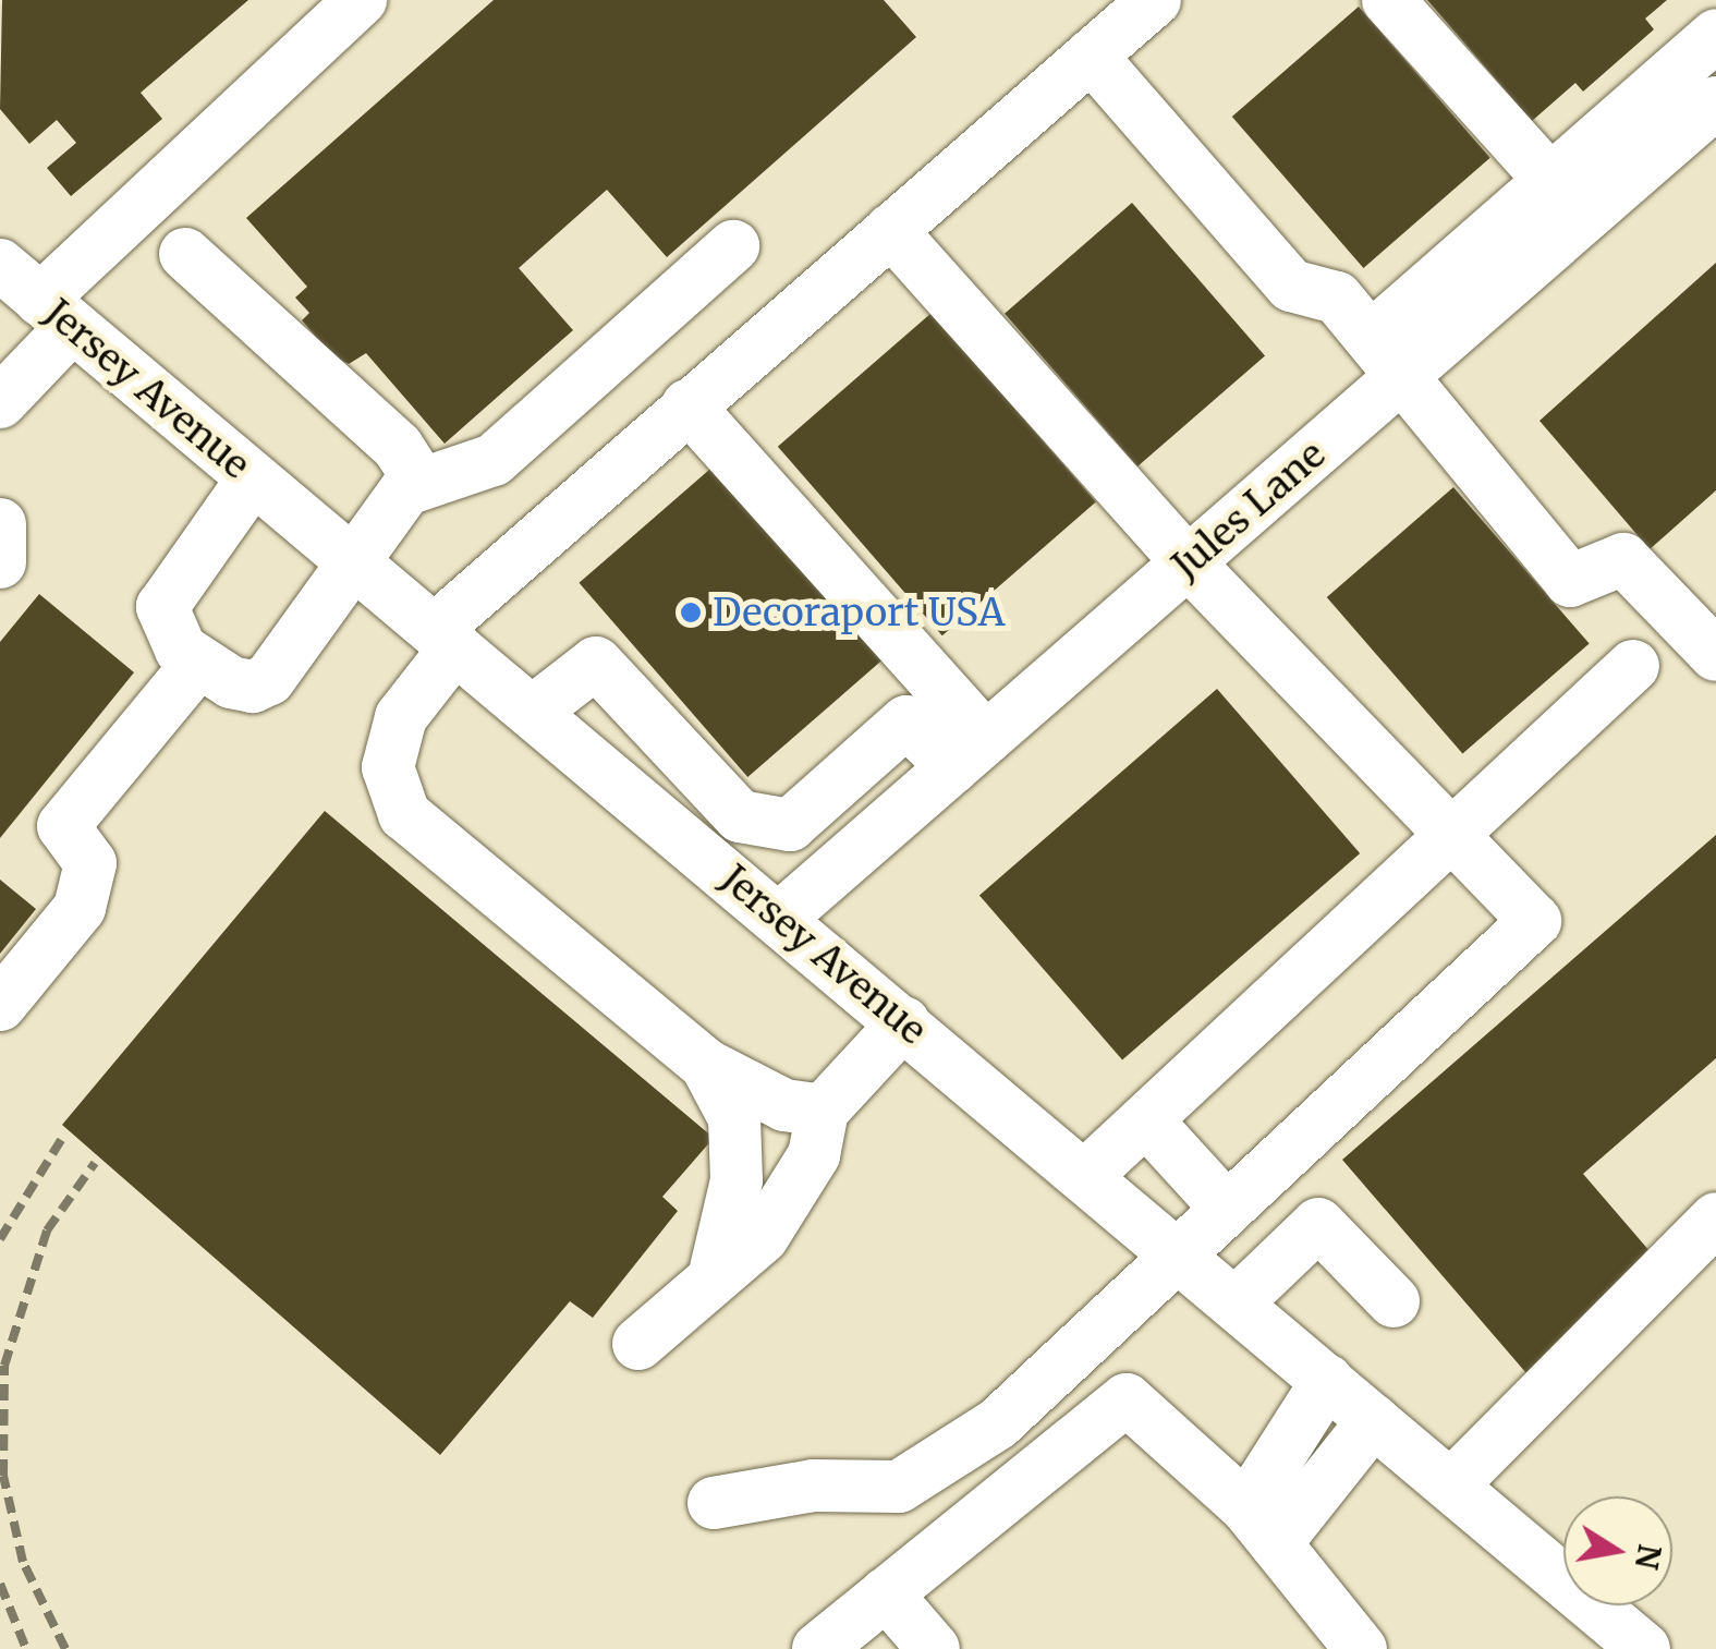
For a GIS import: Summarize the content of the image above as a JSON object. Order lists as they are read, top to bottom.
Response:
{
  "streets": {
    "street": ["Jersey Avenue", "Jules Lane"]
  },
  "crossings": [
    ["Jersey Avenue", "Jules Lane"]
  ],
  "places": ["Decoraport USA"],
  "north": "right"
}
